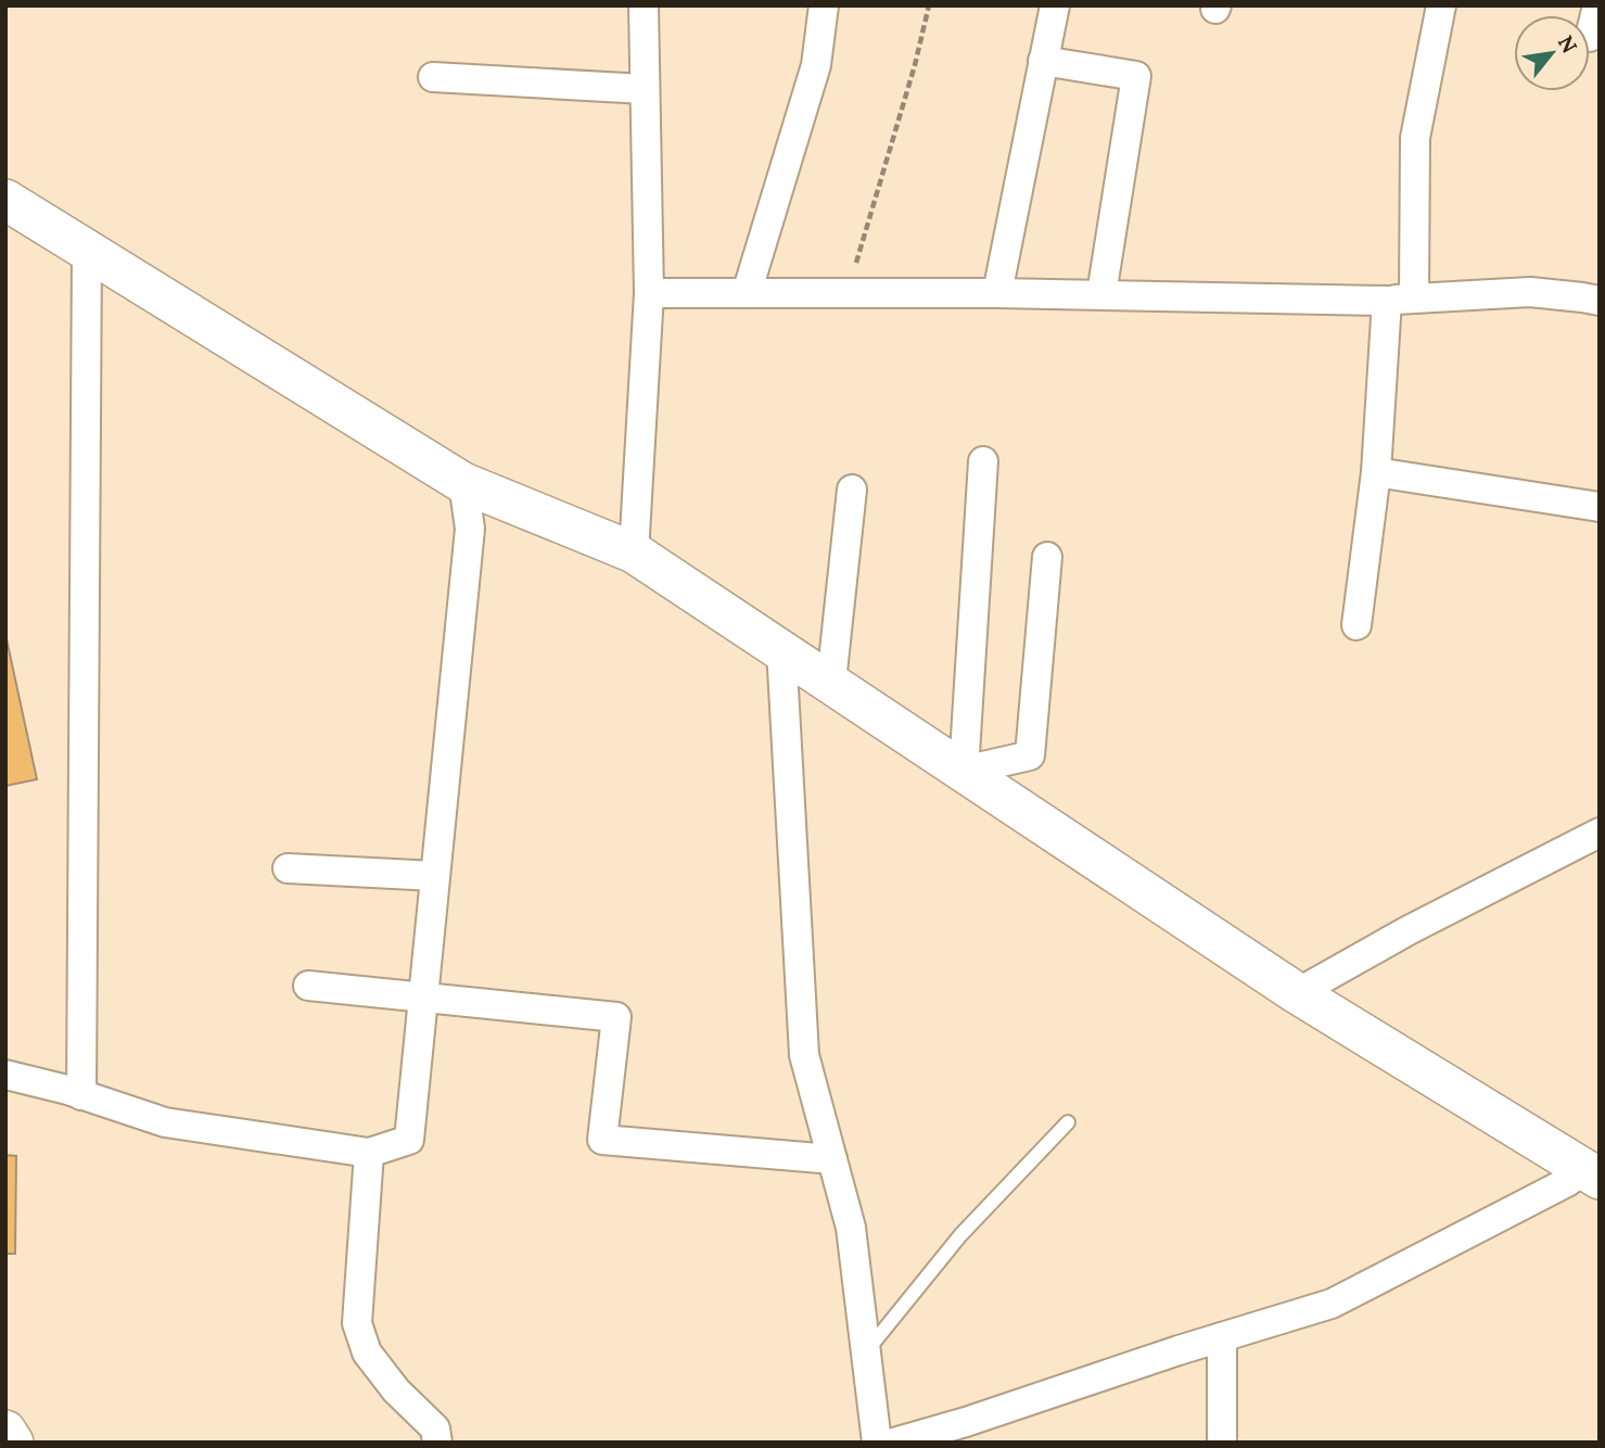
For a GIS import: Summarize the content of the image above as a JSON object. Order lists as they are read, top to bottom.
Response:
{
  "north": "top right"
}
